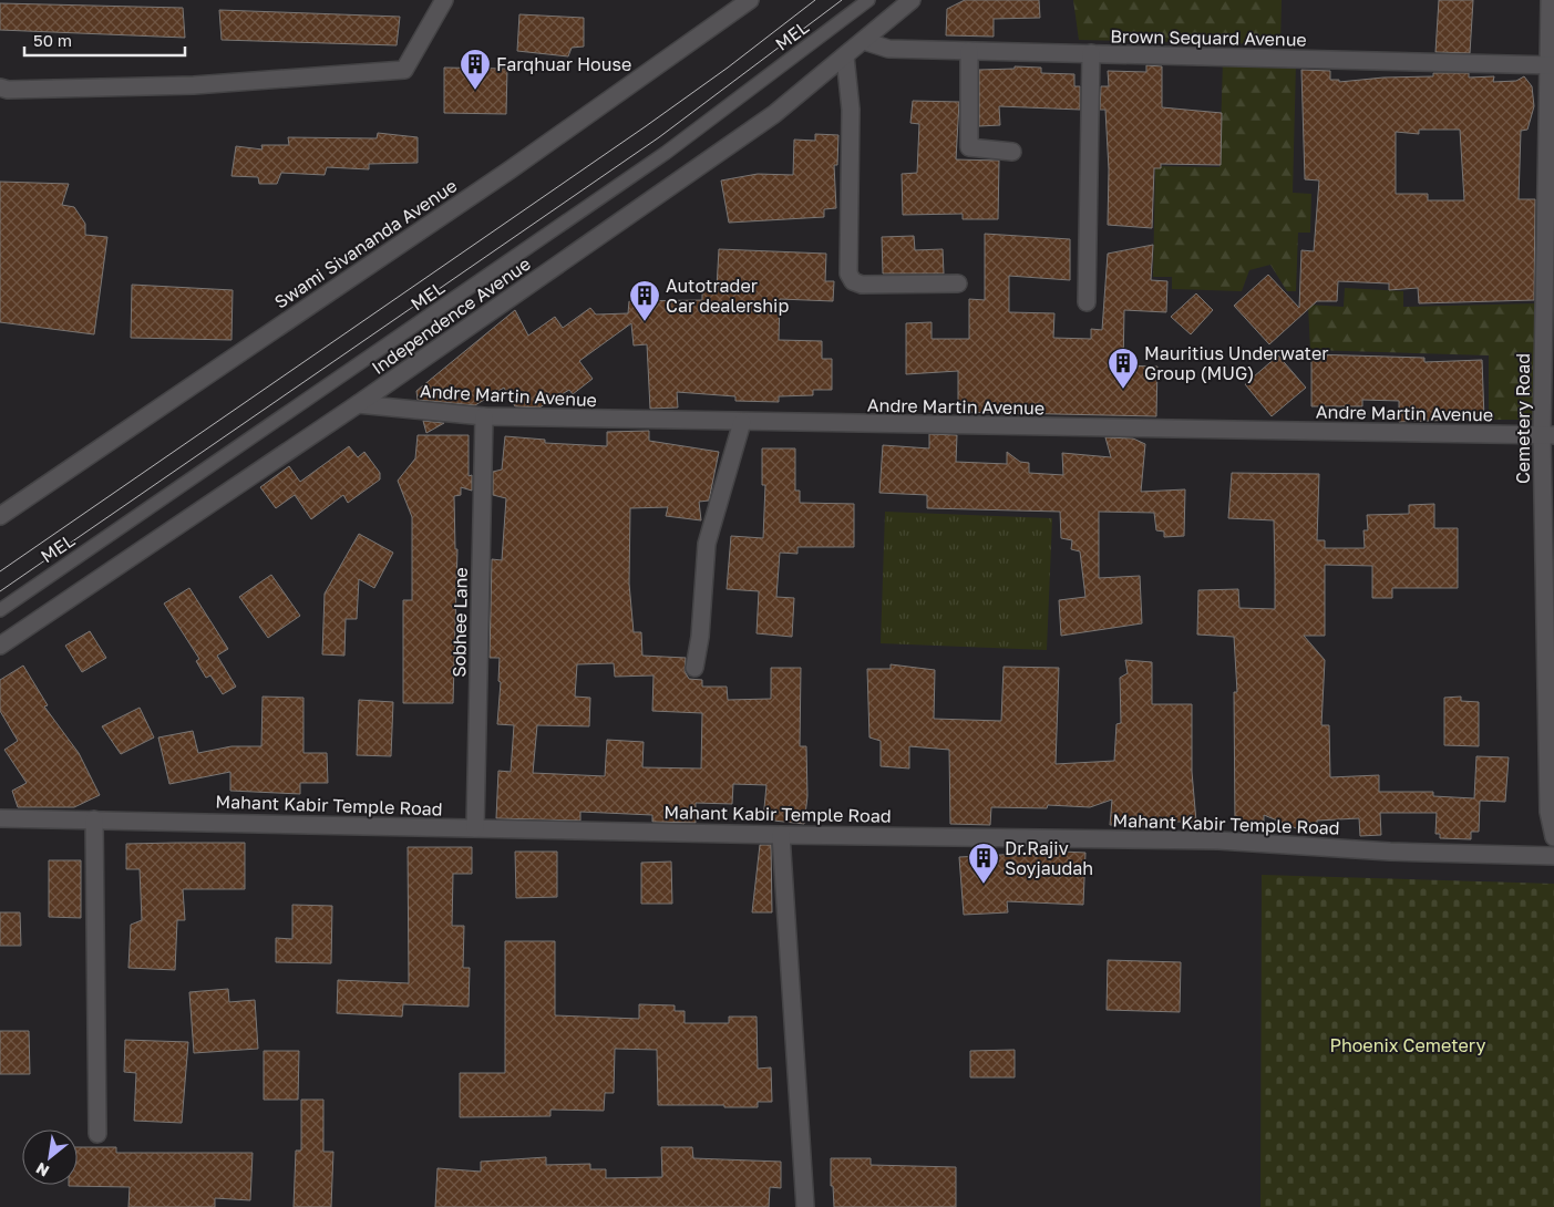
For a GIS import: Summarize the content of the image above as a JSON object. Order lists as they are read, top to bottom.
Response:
{
  "streets": {
    "street": [
      "Brown Sequard Avenue",
      "Swami Sivananda Avenue",
      "Independence Avenue",
      "Andre Martin Avenue",
      "Cemetery Road",
      "Sobhee Lane",
      "Mahant Kabir Temple Road"
    ],
    "lane": ["MEL"]
  },
  "crossings": [
    ["Brown Sequard Avenue", "Independence Avenue"],
    ["Brown Sequard Avenue", "Cemetery Road"],
    ["Independence Avenue", "Andre Martin Avenue"],
    ["Andre Martin Avenue", "Cemetery Road"],
    ["Andre Martin Avenue", "Sobhee Lane"],
    ["Sobhee Lane", "Mahant Kabir Temple Road"]
  ],
  "parks": ["Phoenix Cemetery"],
  "places": {
    "building": [
      "Farqhuar House",
      "Autotrader Car dealership",
      "Mauritius Underwater Group (MUG)",
      "Dr.Rajiv Soyjaudah"
    ]
  },
  "scale_bar": "50 m",
  "north": "bottom left"
}
